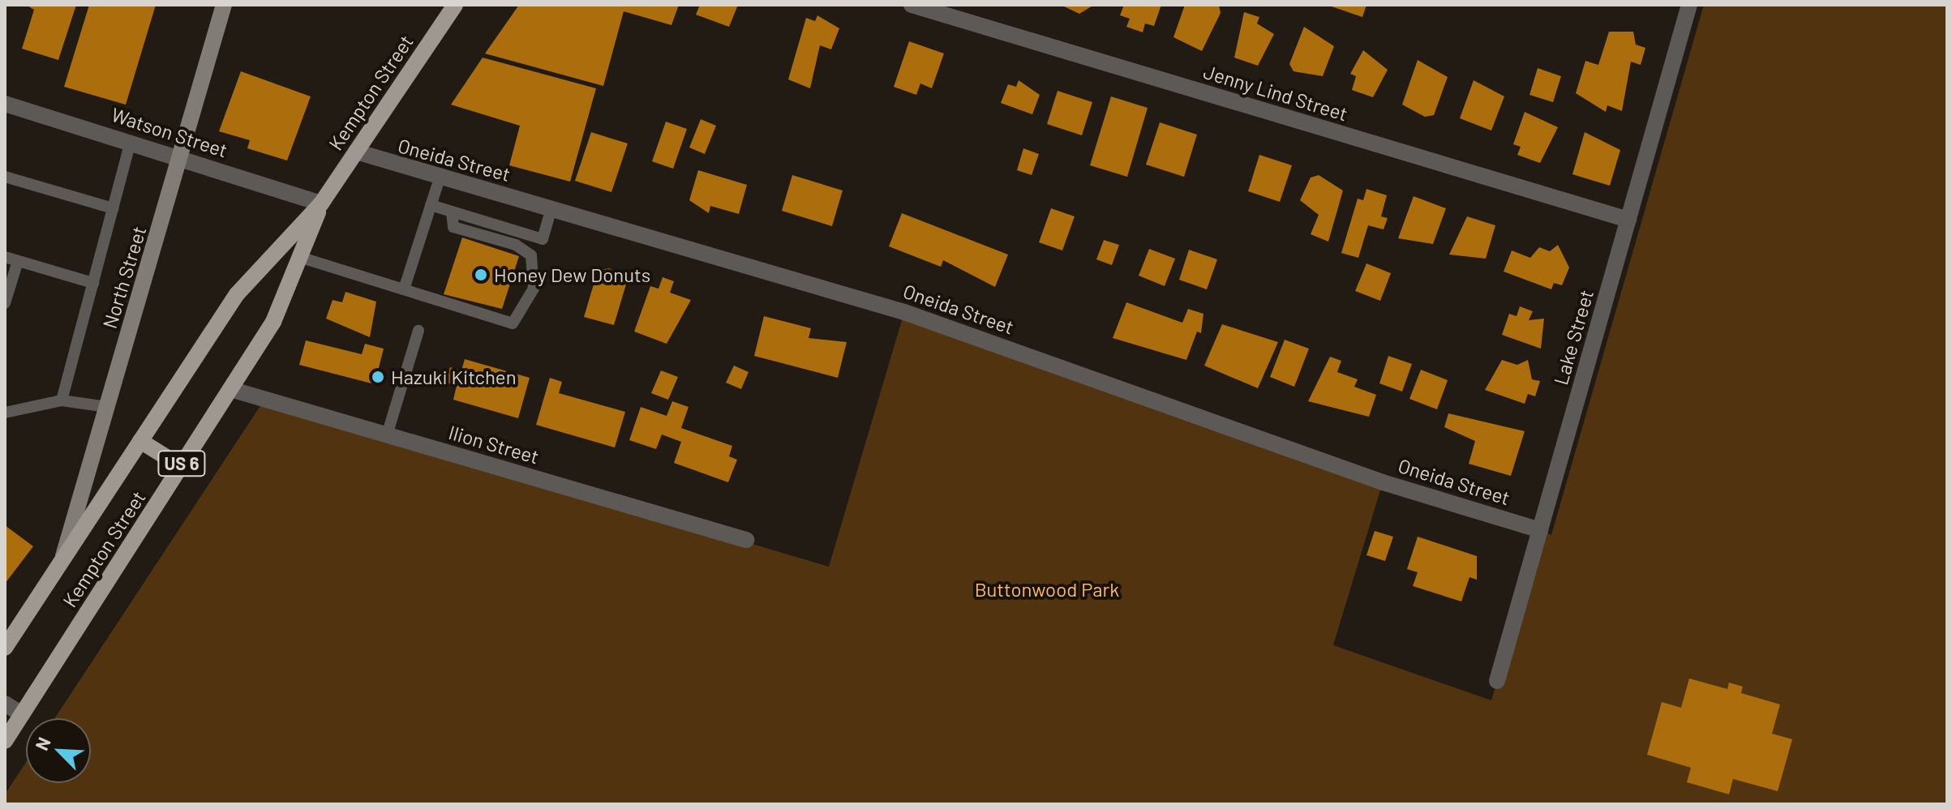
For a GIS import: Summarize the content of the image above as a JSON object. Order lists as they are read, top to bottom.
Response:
{
  "streets": {
    "main road": ["Kempton Street", "US 6"],
    "street": [
      "Jenny Lind Street",
      "Watson Street",
      "Oneida Street",
      "North Street",
      "Lake Street",
      "Ilion Street"
    ]
  },
  "crossings": [
    ["Kempton Street", "Watson Street"],
    ["Kempton Street", "Oneida Street"],
    ["Kempton Street", "North Street"],
    ["Kempton Street", "Ilion Street"],
    ["Jenny Lind Street", "Lake Street"],
    ["Watson Street", "North Street"],
    ["Oneida Street", "Lake Street"]
  ],
  "parks": ["Buttonwood Park"],
  "places": ["Honey Dew Donuts", "Hazuki Kitchen"],
  "north": "top left"
}
